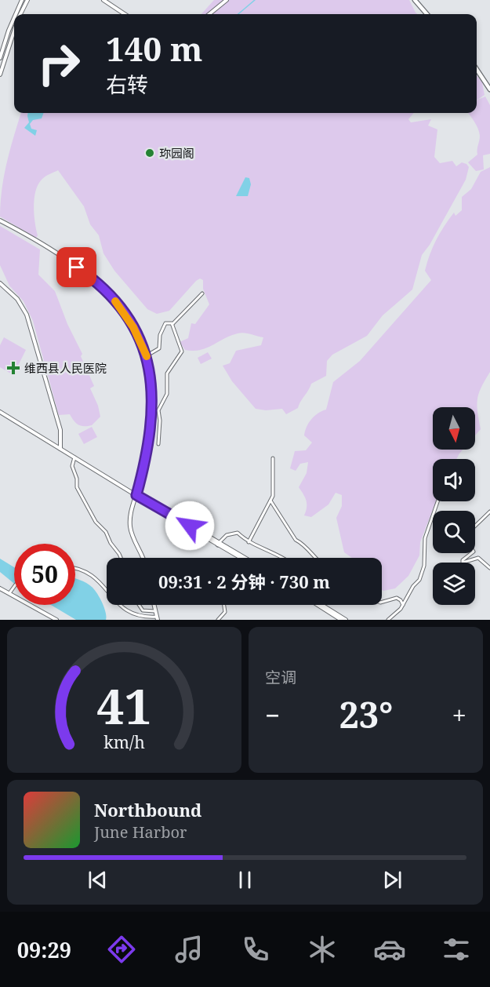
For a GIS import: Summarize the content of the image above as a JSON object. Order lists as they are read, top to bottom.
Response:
{
  "places": {
    "other": ["珎园阁"],
    "health": ["维西县人民医院"]
  },
  "north": "bottom",
  "page": {
    "turn": ["140 m", "右转"],
    "limit": "50",
    "trip": "09:31 · 2 分钟 · 730 m",
    "tile": "空调",
    "heat": ["−", "23°", "+"],
    "song": ["Northbound", "June Harbor"],
    "tabs": "09:29",
    "gauge": ["41", "km/h"]
  }
}
